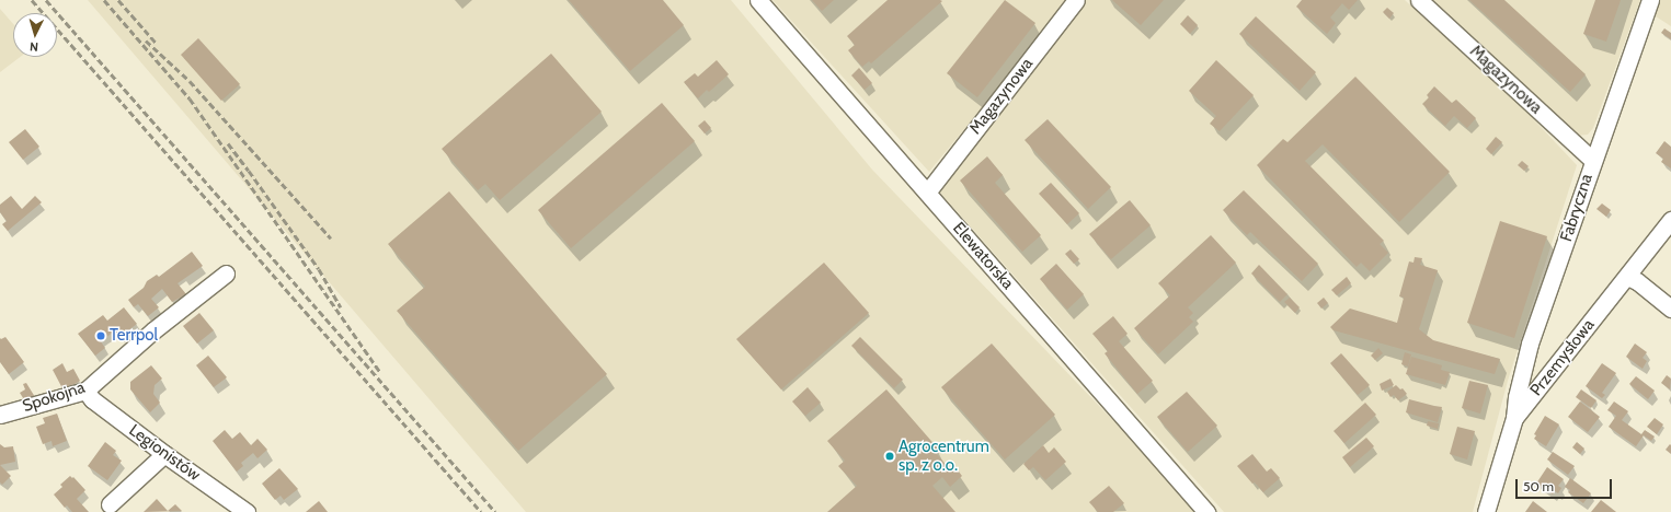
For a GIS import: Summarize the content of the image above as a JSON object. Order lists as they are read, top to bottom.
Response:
{
  "streets": {
    "street": [
      "Magazynowa",
      "Fabryczna",
      "Elewatorska",
      "Przemysłowa",
      "Spokojna",
      "Legionistów"
    ]
  },
  "crossings": [
    ["Magazynowa", "Fabryczna"],
    ["Magazynowa", "Elewatorska"],
    ["Fabryczna", "Przemysłowa"],
    ["Spokojna", "Legionistów"]
  ],
  "places": ["Terrpol", "Agrocentrum sp. z o.o."],
  "scale_bar": "50 m",
  "north": "bottom"
}
